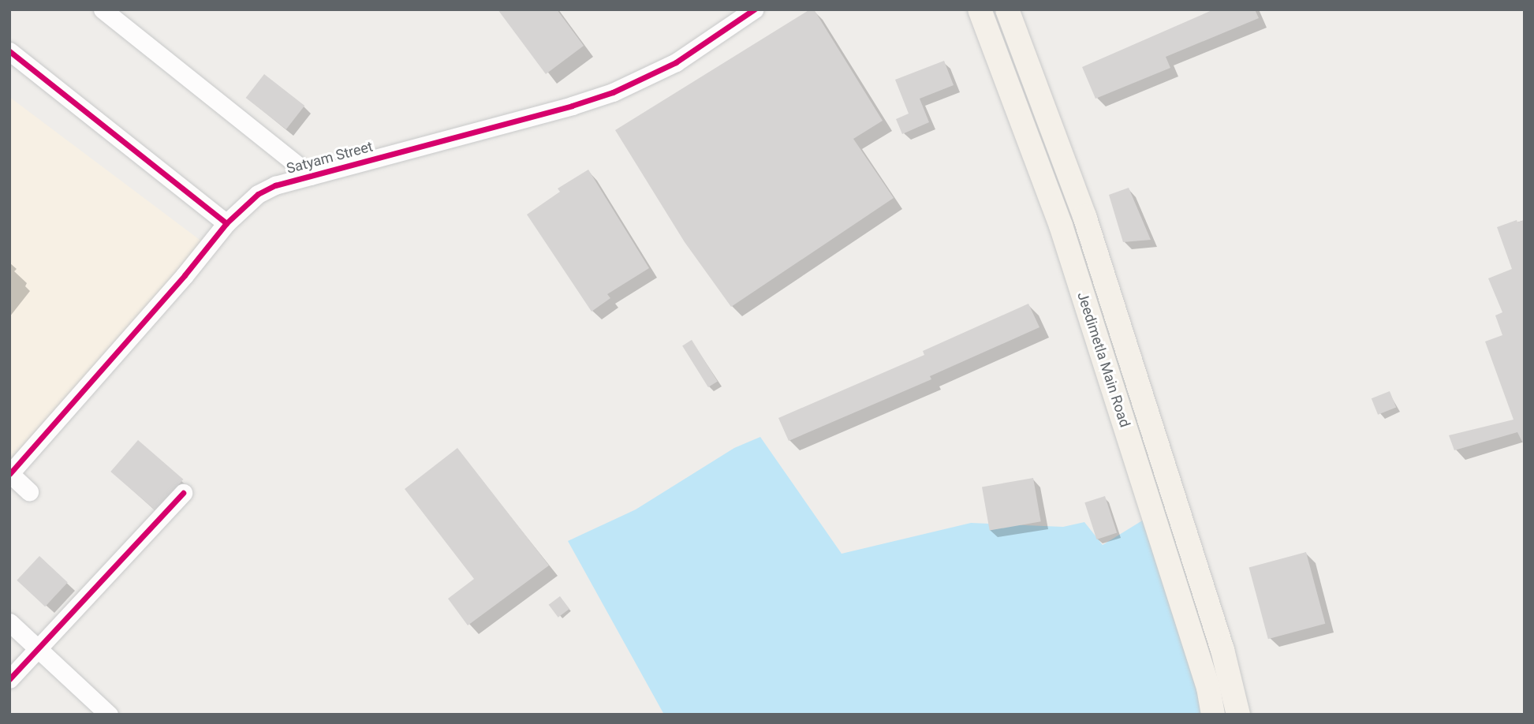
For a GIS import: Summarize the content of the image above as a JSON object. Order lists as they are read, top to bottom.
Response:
{
  "streets": {
    "main road": ["Jeedimetla Main Road"],
    "street": ["Satyam Street"]
  }
}
